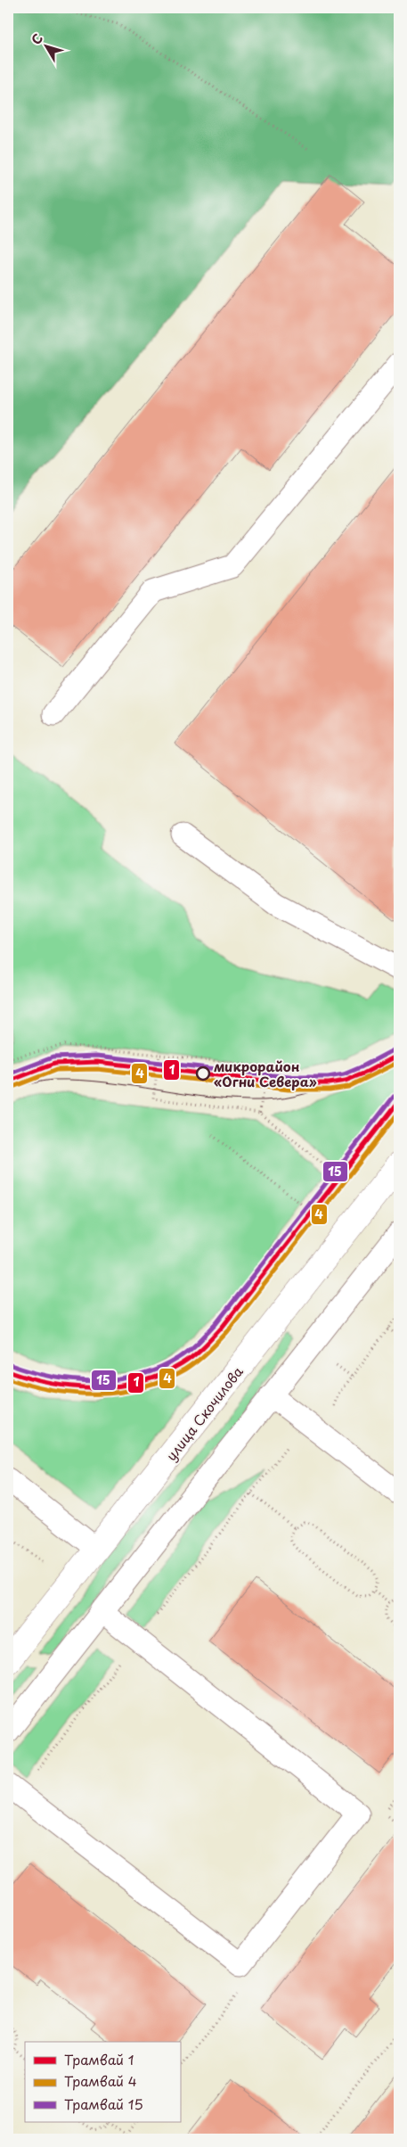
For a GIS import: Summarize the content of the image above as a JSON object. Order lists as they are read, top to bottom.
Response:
{
  "streets": {
    "street": ["улица Скочилова"]
  },
  "places": ["микрорайон «Огни Севера»"],
  "lines": ["tram line 15", "tram line 1", "tram line 4"],
  "legend": ["Трамвай 1", "Трамвай 4", "Трамвай 15"],
  "north": "top left"
}
